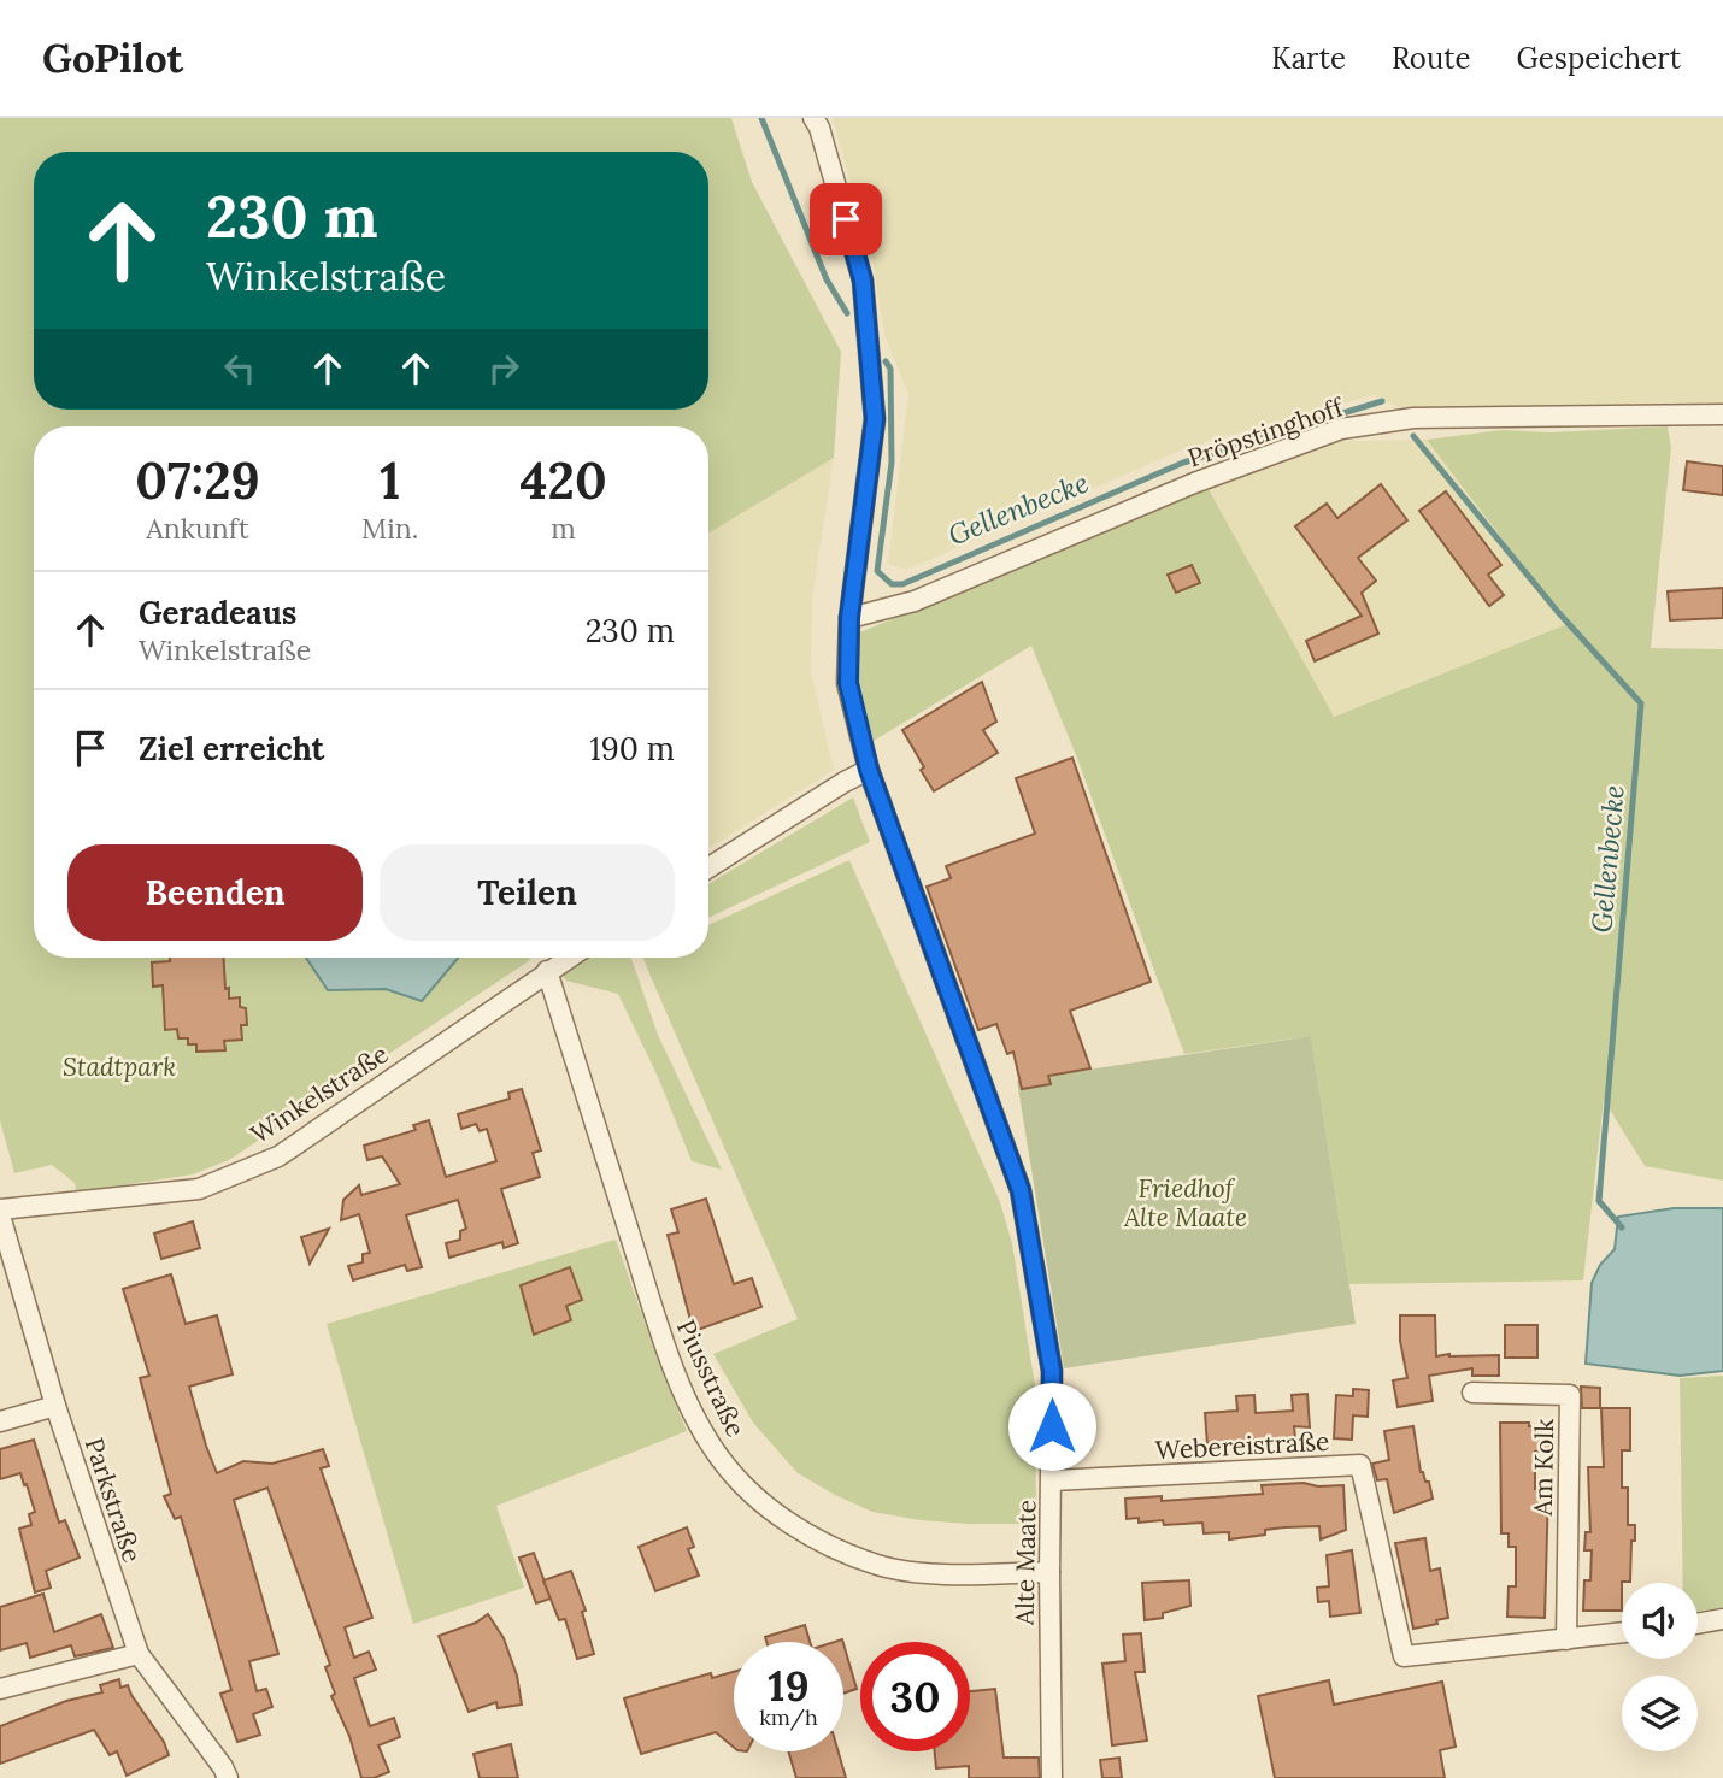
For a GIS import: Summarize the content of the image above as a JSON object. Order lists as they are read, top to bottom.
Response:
{
  "streets": {
    "street": [
      "Pröpstinghoff",
      "Winkelstraße",
      "Piusstraße",
      "Webereistraße",
      "Am Kolk",
      "Parkstraße",
      "Alte Maate"
    ]
  },
  "crossings": [
    ["Winkelstraße", "Piusstraße"],
    ["Winkelstraße", "Parkstraße"],
    ["Piusstraße", "Alte Maate"],
    ["Webereistraße", "Am Kolk"],
    ["Webereistraße", "Alte Maate"]
  ],
  "water": ["Gellenbecke"],
  "parks": ["Stadtpark", "Friedhof Alte Maate"],
  "page": {
    "header": "GoPilot",
    "nav": ["Karte", "Route", "Gespeichert"],
    "turn": ["230 m", "Winkelstraße"],
    "eta": [
      "07:29",
      "Ankunft",
      "1",
      "Min.",
      "420",
      "m"
    ],
    "list": [
      {
        "name": "Geradeaus",
        "note": "Winkelstraße",
        "value": "230 m"
      },
      {
        "name": "Ziel erreicht",
        "value": "190 m"
      }
    ],
    "buttons": ["Beenden", "Teilen"],
    "speed": "19 km/h",
    "limit": "30"
  }
}
